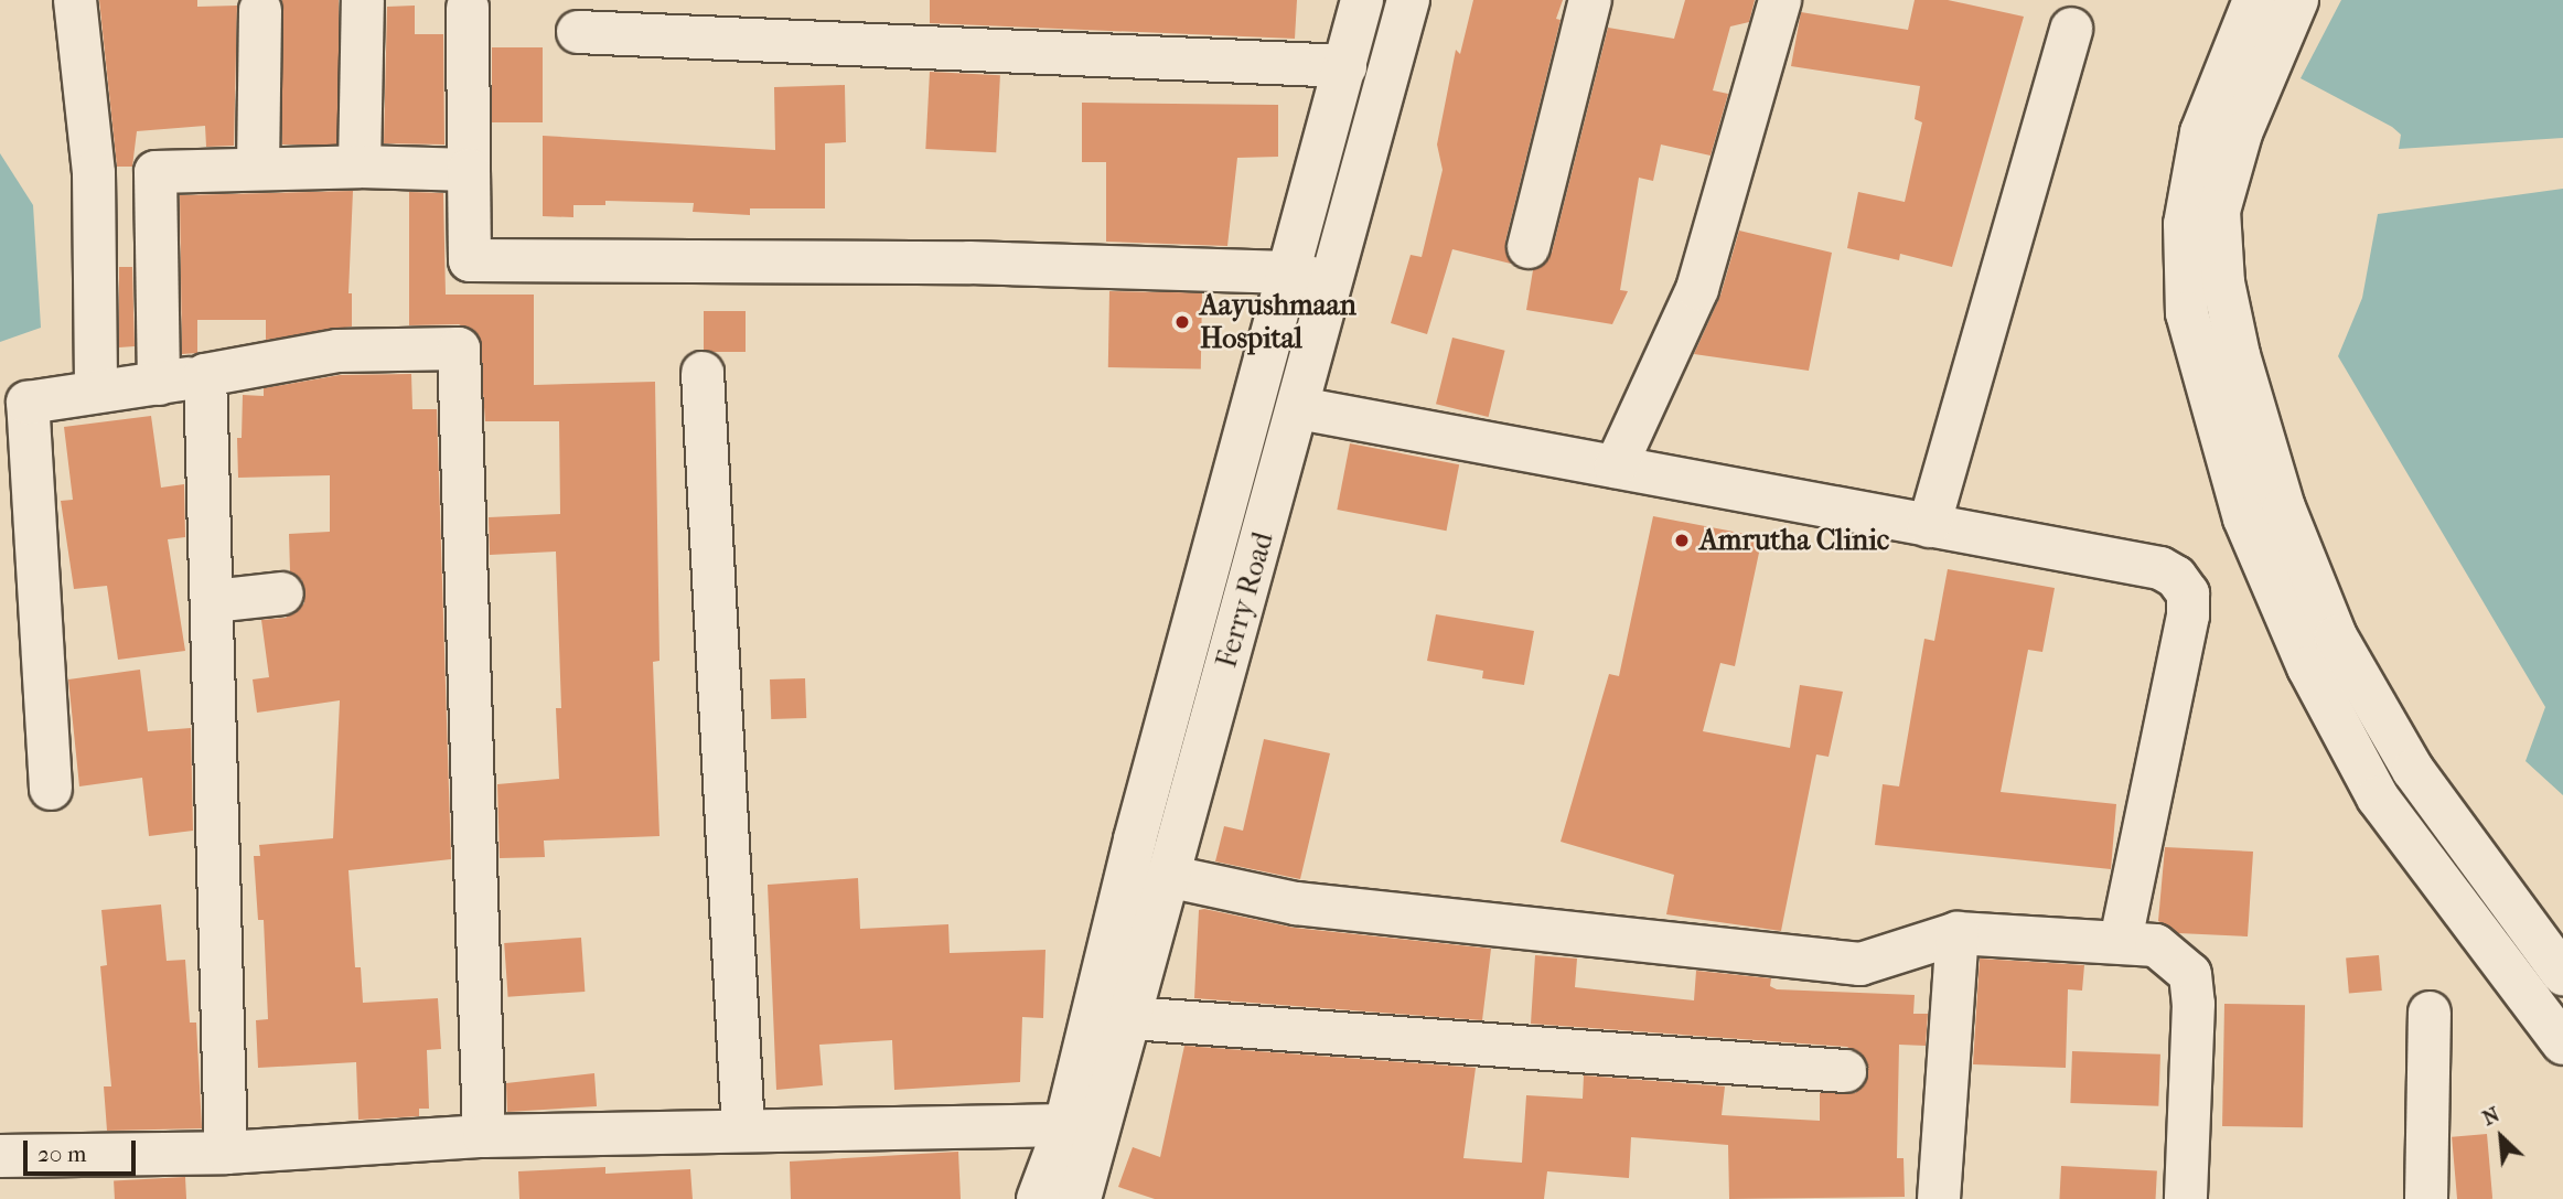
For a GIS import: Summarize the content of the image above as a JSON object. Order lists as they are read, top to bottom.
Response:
{
  "streets": {
    "street": ["Ferry Road"]
  },
  "places": ["Aayushmaan Hospital", "Amrutha Clinic"],
  "scale_bar": "20 m",
  "north": "top left"
}
